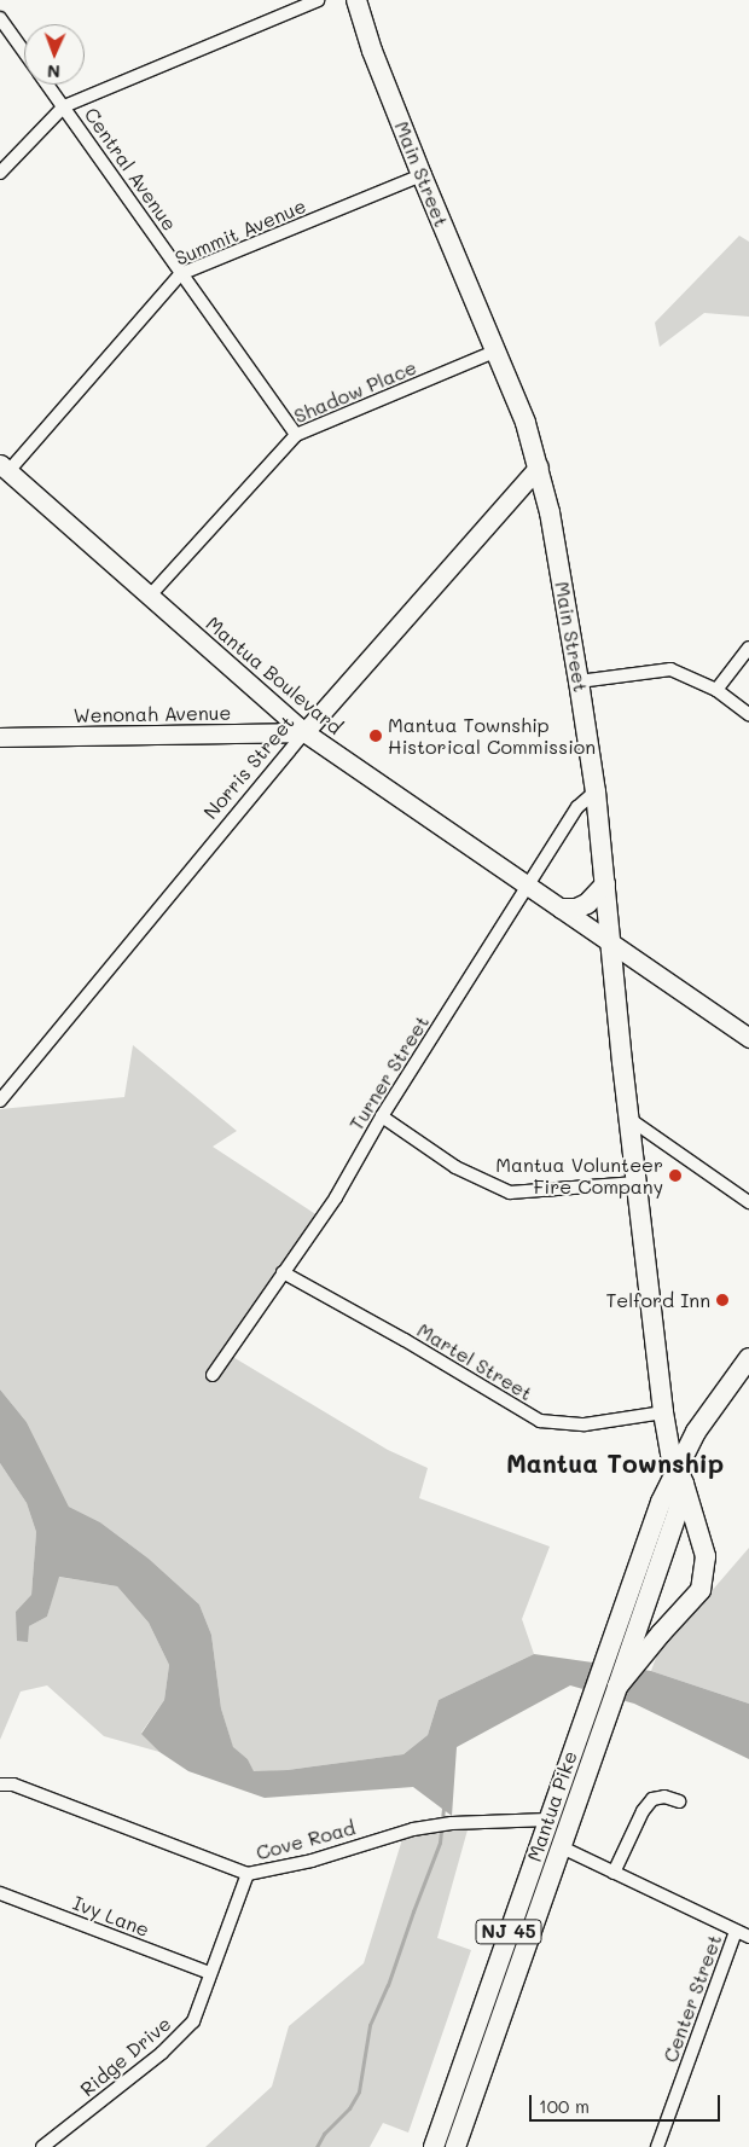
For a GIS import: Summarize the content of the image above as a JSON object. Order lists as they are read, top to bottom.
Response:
{
  "streets": {
    "main road": [
      "Main Street",
      "Mantua Boulevard",
      "Wenonah Avenue",
      "Norris Street",
      "Mantua Pike",
      "NJ 45"
    ],
    "street": [
      "Central Avenue",
      "Summit Avenue",
      "Shadow Place",
      "Turner Street",
      "Martel Street",
      "Cove Road",
      "Ivy Lane",
      "Center Street",
      "Ridge Drive"
    ]
  },
  "crossings": [
    ["Central Avenue", "Summit Avenue"],
    ["Central Avenue", "Shadow Place"],
    ["Main Street", "Summit Avenue"],
    ["Main Street", "Shadow Place"],
    ["Main Street", "Mantua Boulevard"],
    ["Main Street", "Norris Street"],
    ["Main Street", "Turner Street"],
    ["Main Street", "Martel Street"],
    ["Main Street", "Mantua Pike"],
    ["Main Street", "NJ 45"],
    ["Summit Avenue", "Mantua Boulevard"],
    ["Shadow Place", "Mantua Boulevard"],
    ["Mantua Boulevard", "Wenonah Avenue"],
    ["Mantua Boulevard", "Norris Street"],
    ["Mantua Boulevard", "Turner Street"],
    ["Wenonah Avenue", "Norris Street"],
    ["Turner Street", "Martel Street"],
    ["Mantua Pike", "Cove Road"],
    ["Mantua Pike", "NJ 45"],
    ["Cove Road", "Ridge Drive"],
    ["Ivy Lane", "Ridge Drive"]
  ],
  "districts": ["Mantua Township"],
  "places": ["Mantua Township Historical Commission", "Mantua Volunteer Fire Company", "Telford Inn"],
  "scale_bar": "100 m",
  "north": "bottom"
}
